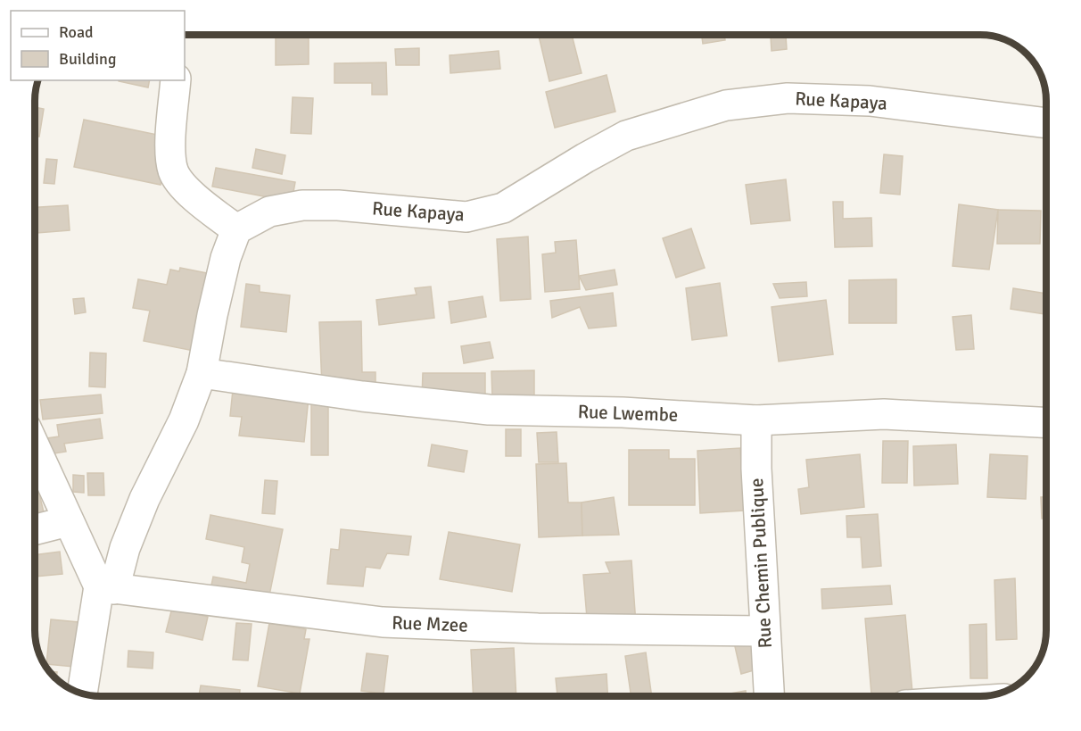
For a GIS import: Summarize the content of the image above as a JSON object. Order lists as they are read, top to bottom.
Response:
{
  "streets": {
    "street": [
      "Rue Kapaya",
      "Rue Lwembe",
      "Rue Chemin Publique",
      "Rue Mzee"
    ]
  },
  "crossings": [
    ["Rue Lwembe", "Rue Chemin Publique"],
    ["Rue Chemin Publique", "Rue Mzee"]
  ],
  "legend": ["Road", "Building"]
}
